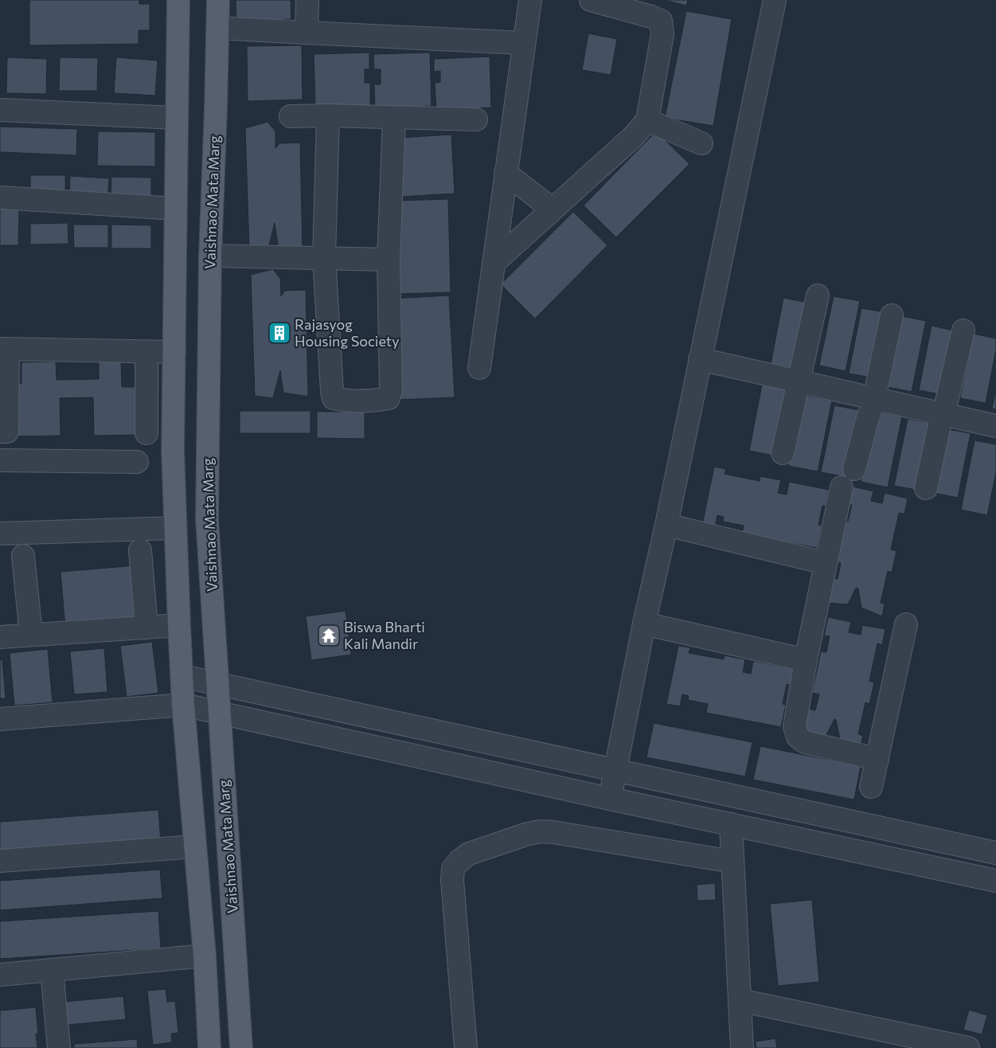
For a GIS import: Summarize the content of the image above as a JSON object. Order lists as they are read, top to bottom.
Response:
{
  "streets": {
    "main road": ["Vaishnao Mata Marg"]
  },
  "places": {
    "building": ["Rajasyog Housing Society"],
    "temple": ["Biswa Bharti Kali Mandir"]
  }
}
